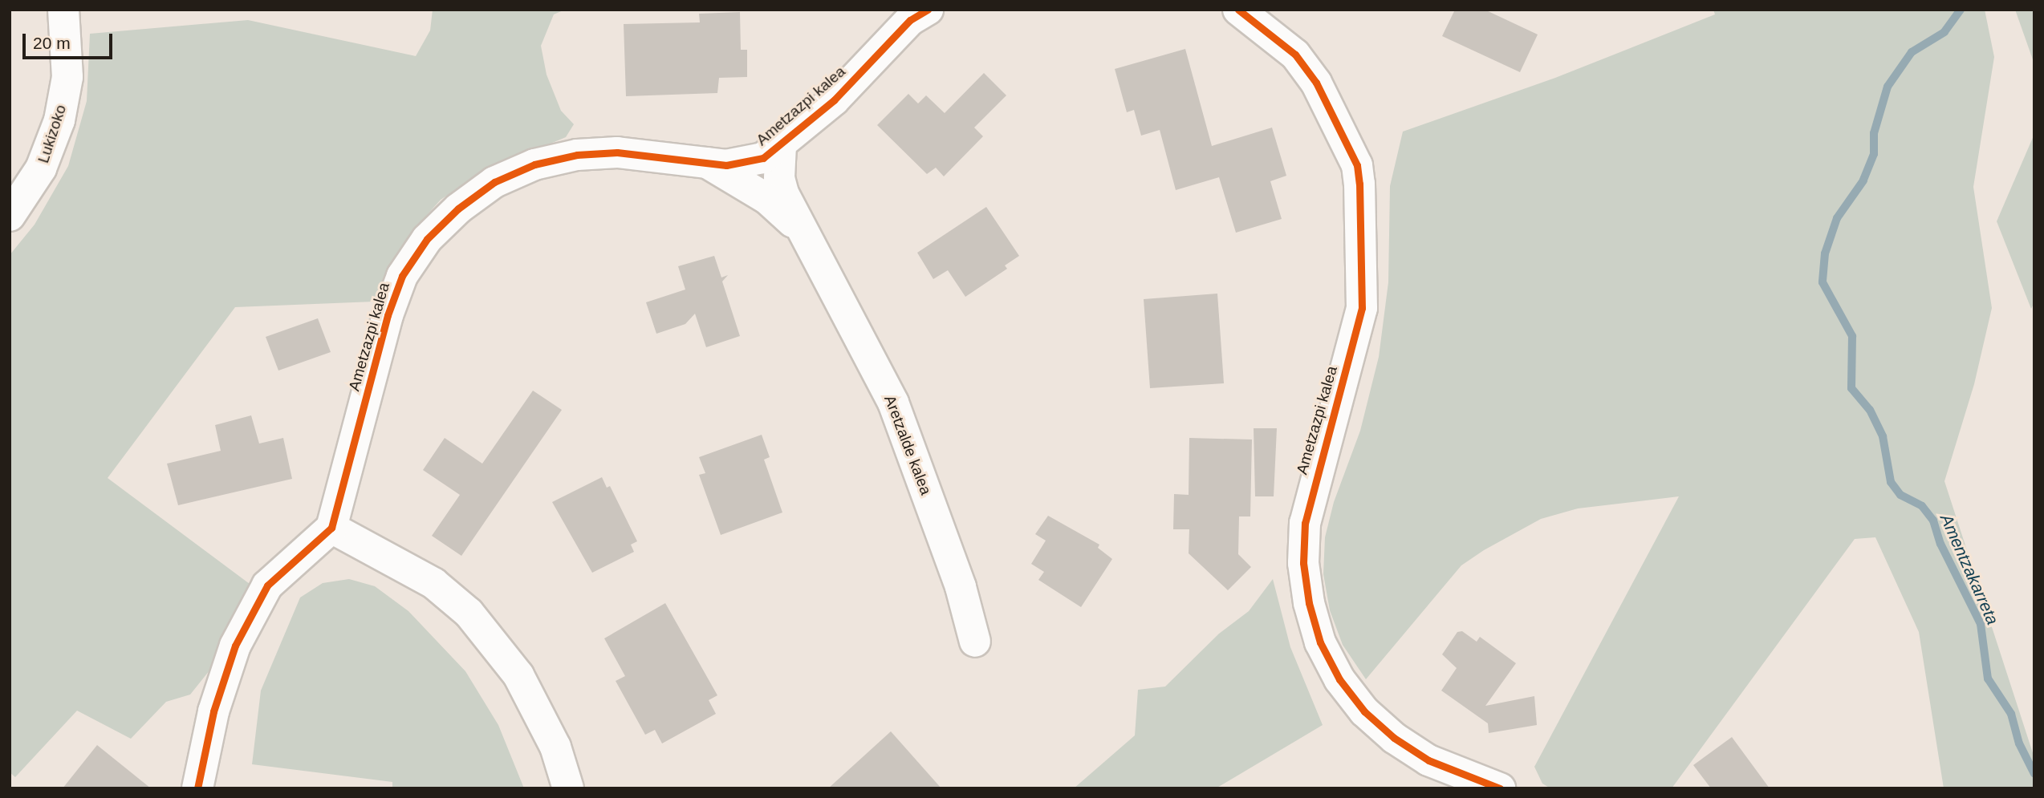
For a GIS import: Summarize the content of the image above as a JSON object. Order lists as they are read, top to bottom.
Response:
{
  "streets": {
    "street": ["Ametzazpi kalea", "Lukizoko", "Aretzalde kalea"]
  },
  "crossings": [
    ["Ametzazpi kalea", "Aretzalde kalea"]
  ],
  "water": ["Amentzakarreta"],
  "scale_bar": "20 m"
}
